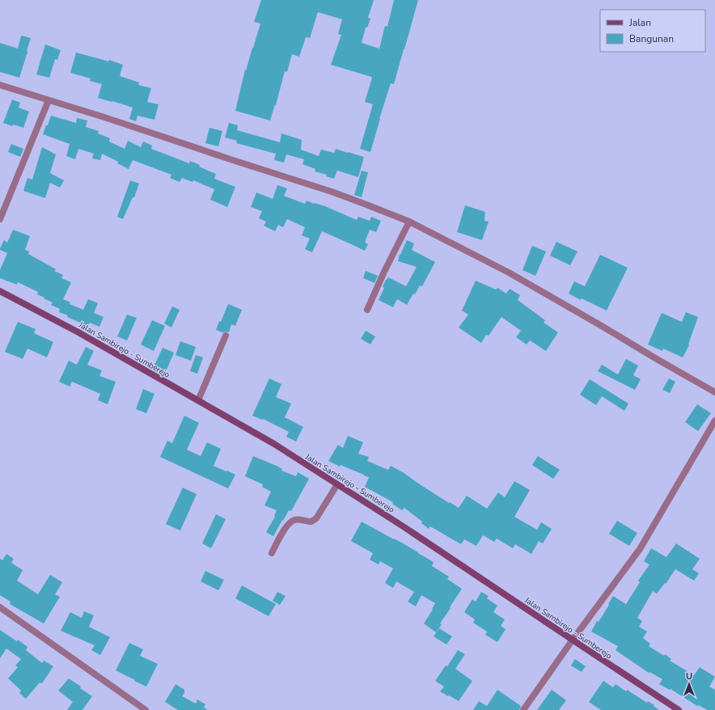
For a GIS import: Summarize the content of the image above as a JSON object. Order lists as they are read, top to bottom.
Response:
{
  "streets": {
    "main road": ["Jalan Sambirejo - Sumberejo"]
  },
  "legend": ["Jalan", "Bangunan"],
  "north": "top"
}
